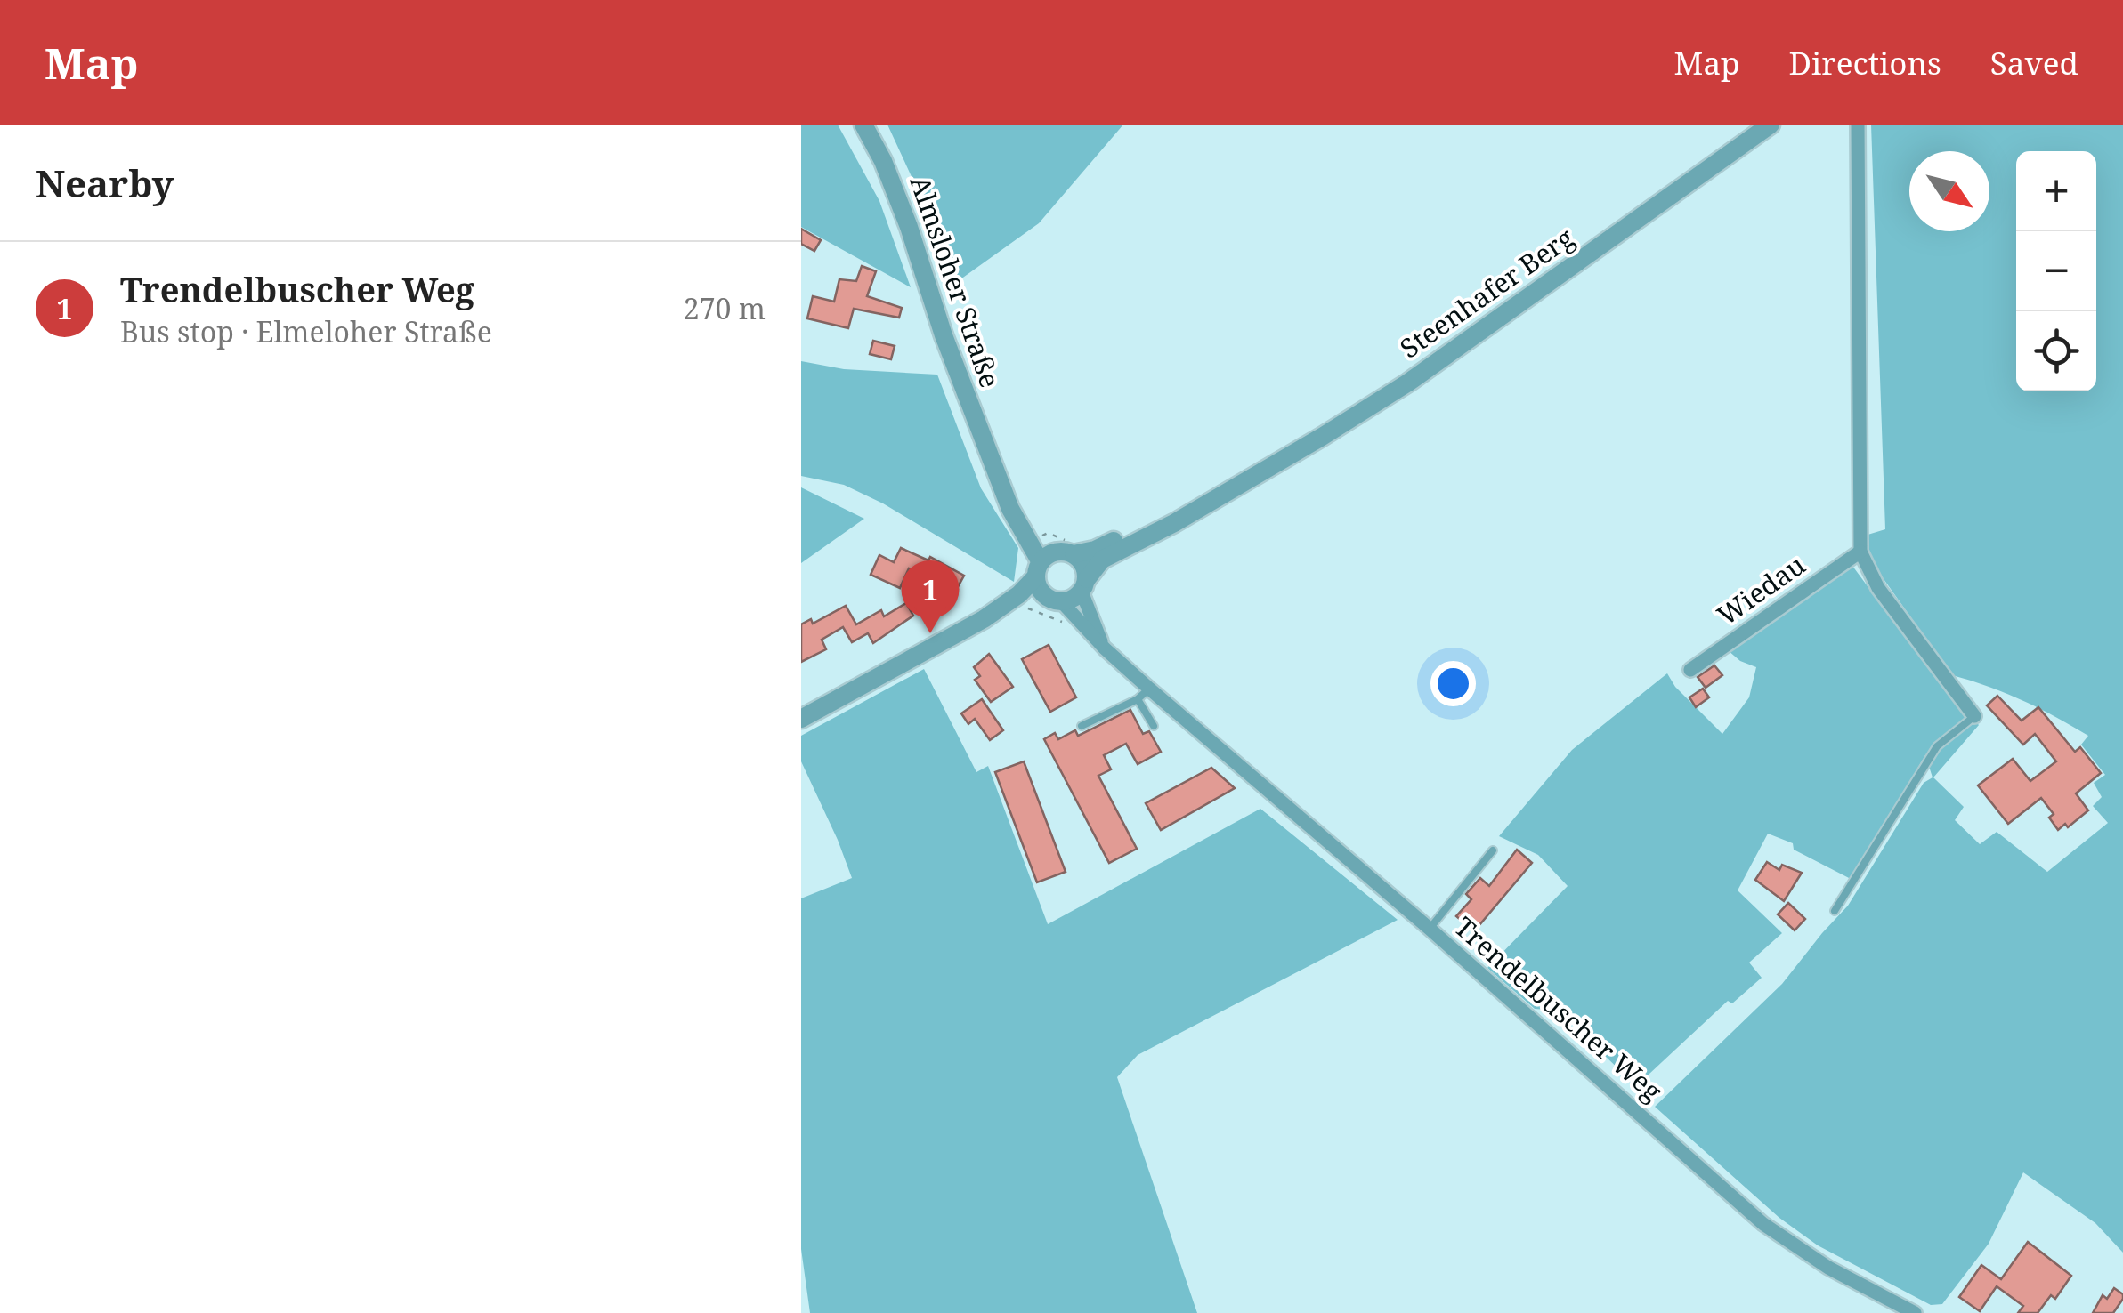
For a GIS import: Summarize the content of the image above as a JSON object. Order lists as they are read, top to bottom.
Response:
{
  "streets": {
    "street": [
      "Almsloher Straße",
      "Steenhafer Berg",
      "Wiedau",
      "Trendelbuscher Weg"
    ]
  },
  "crossings": [
    ["Almsloher Straße", "Steenhafer Berg"],
    ["Almsloher Straße", "Trendelbuscher Weg"],
    ["Steenhafer Berg", "Trendelbuscher Weg"]
  ],
  "north": "bottom right",
  "page": {
    "header": "Map",
    "nav": ["Map", "Directions", "Saved"],
    "heading": "Nearby",
    "map_buttons": ["+", "−"],
    "list": [
      {
        "mark": "1",
        "name": "Trendelbuscher Weg",
        "note": "Bus stop · Elmeloher Straße",
        "value": "270 m"
      }
    ],
    "pins": "1"
  }
}
